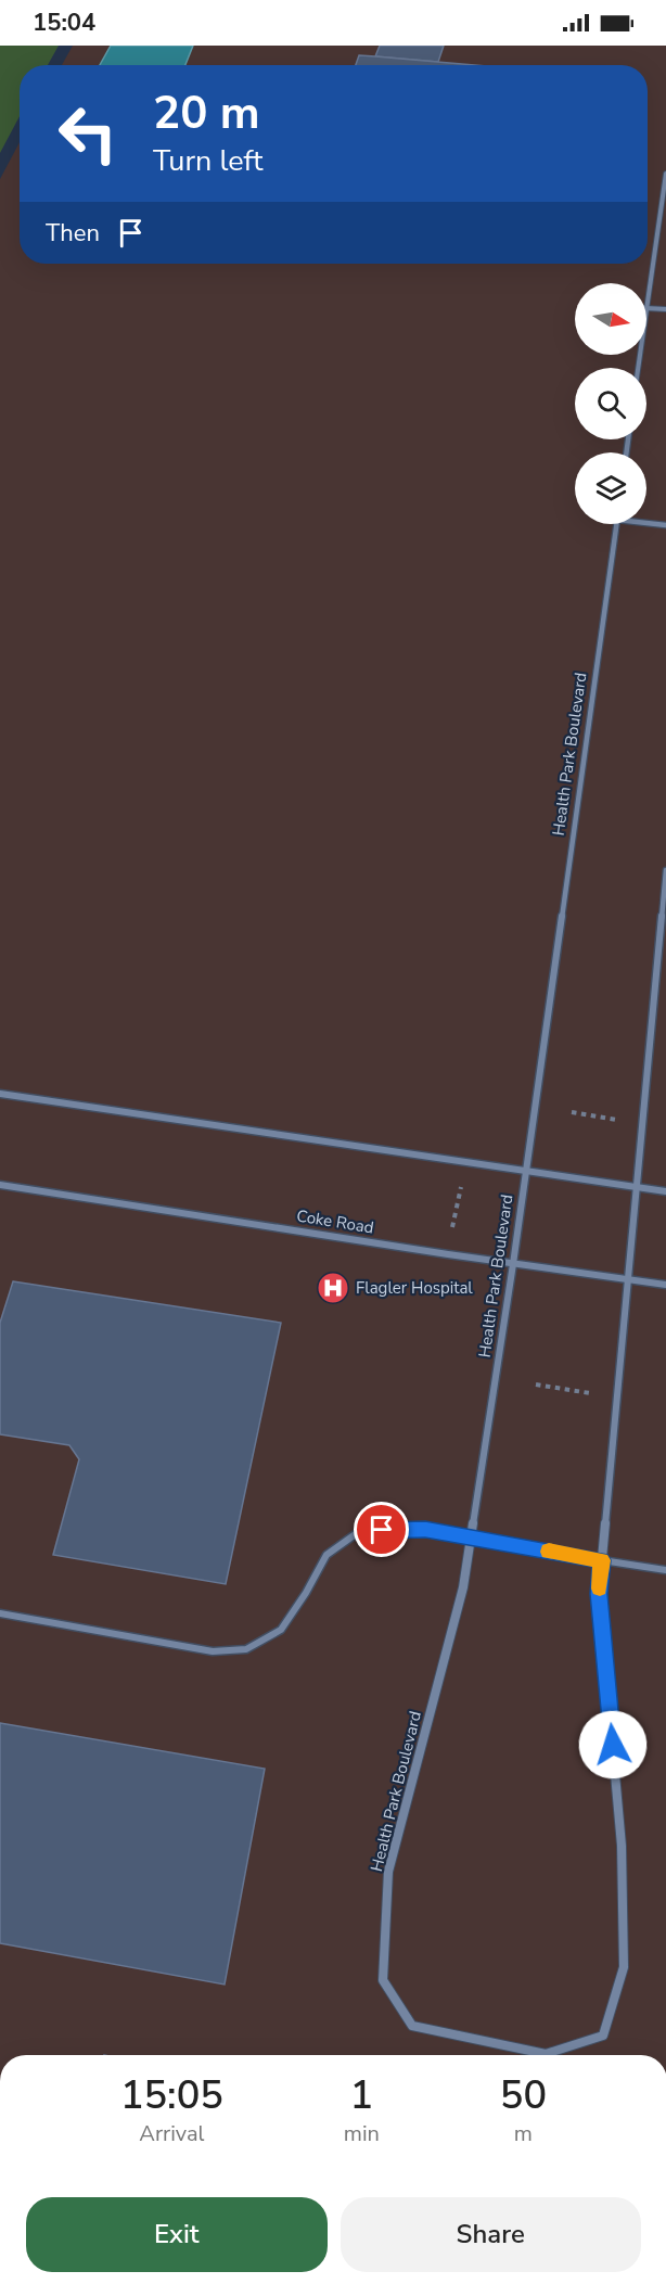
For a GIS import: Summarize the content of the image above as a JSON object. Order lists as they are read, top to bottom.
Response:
{
  "streets": {
    "street": ["Health Park Boulevard", "Coke Road"]
  },
  "crossings": [
    ["Health Park Boulevard", "Coke Road"]
  ],
  "places": {
    "hospital": ["Flagler Hospital"]
  },
  "north": "right",
  "page": {
    "status": "15:04",
    "turn": ["20 m", "Turn left"],
    "then": "Then",
    "eta": [
      "15:05",
      "Arrival",
      "1",
      "min",
      "50",
      "m"
    ],
    "buttons": ["Exit", "Share"]
  }
}
